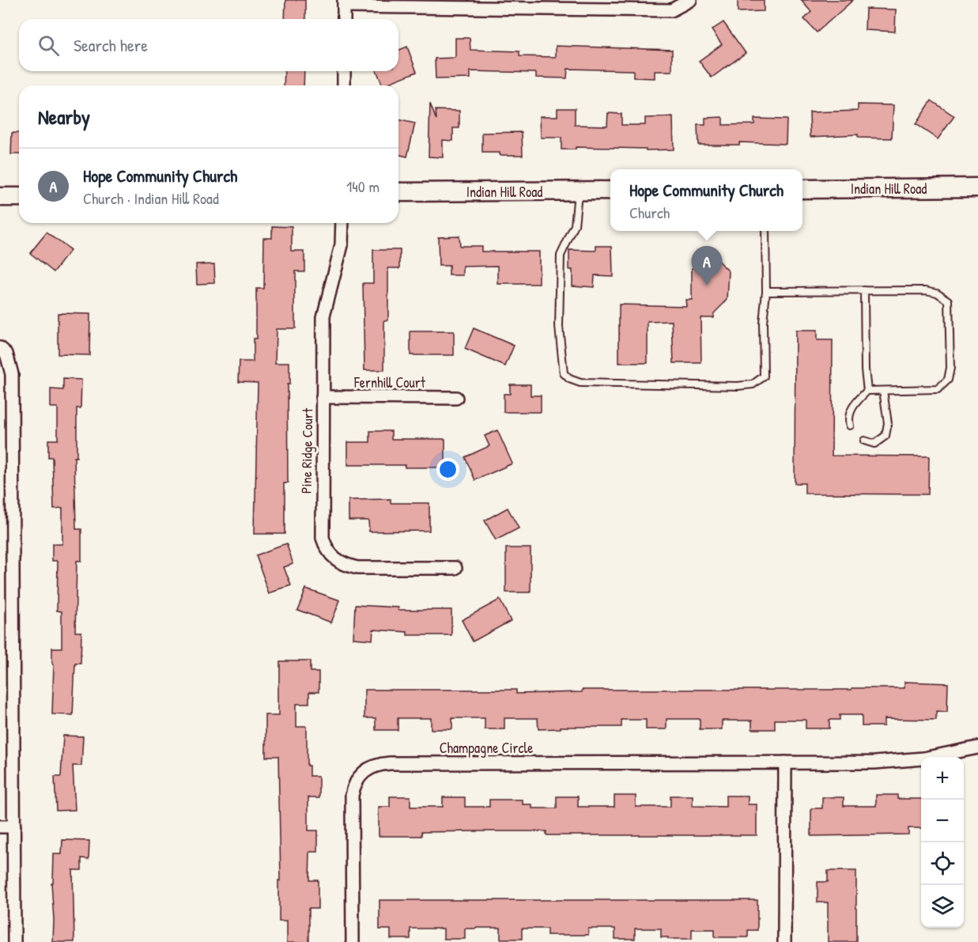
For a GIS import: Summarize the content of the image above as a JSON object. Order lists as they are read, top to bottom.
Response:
{
  "streets": {
    "street": [
      "Indian Hill Road",
      "Fernhill Court",
      "Pine Ridge Court",
      "Champagne Circle"
    ]
  },
  "crossings": [
    ["Fernhill Court", "Pine Ridge Court"]
  ],
  "page": {
    "search": "Search here",
    "heading": "Nearby",
    "list": [
      {
        "mark": "A",
        "name": "Hope Community Church",
        "note": "Church · Indian Hill Road",
        "value": "140 m"
      }
    ],
    "popup": ["Hope Community Church", "Church"],
    "pins": "A",
    "map_buttons": ["+", "−"]
  }
}
